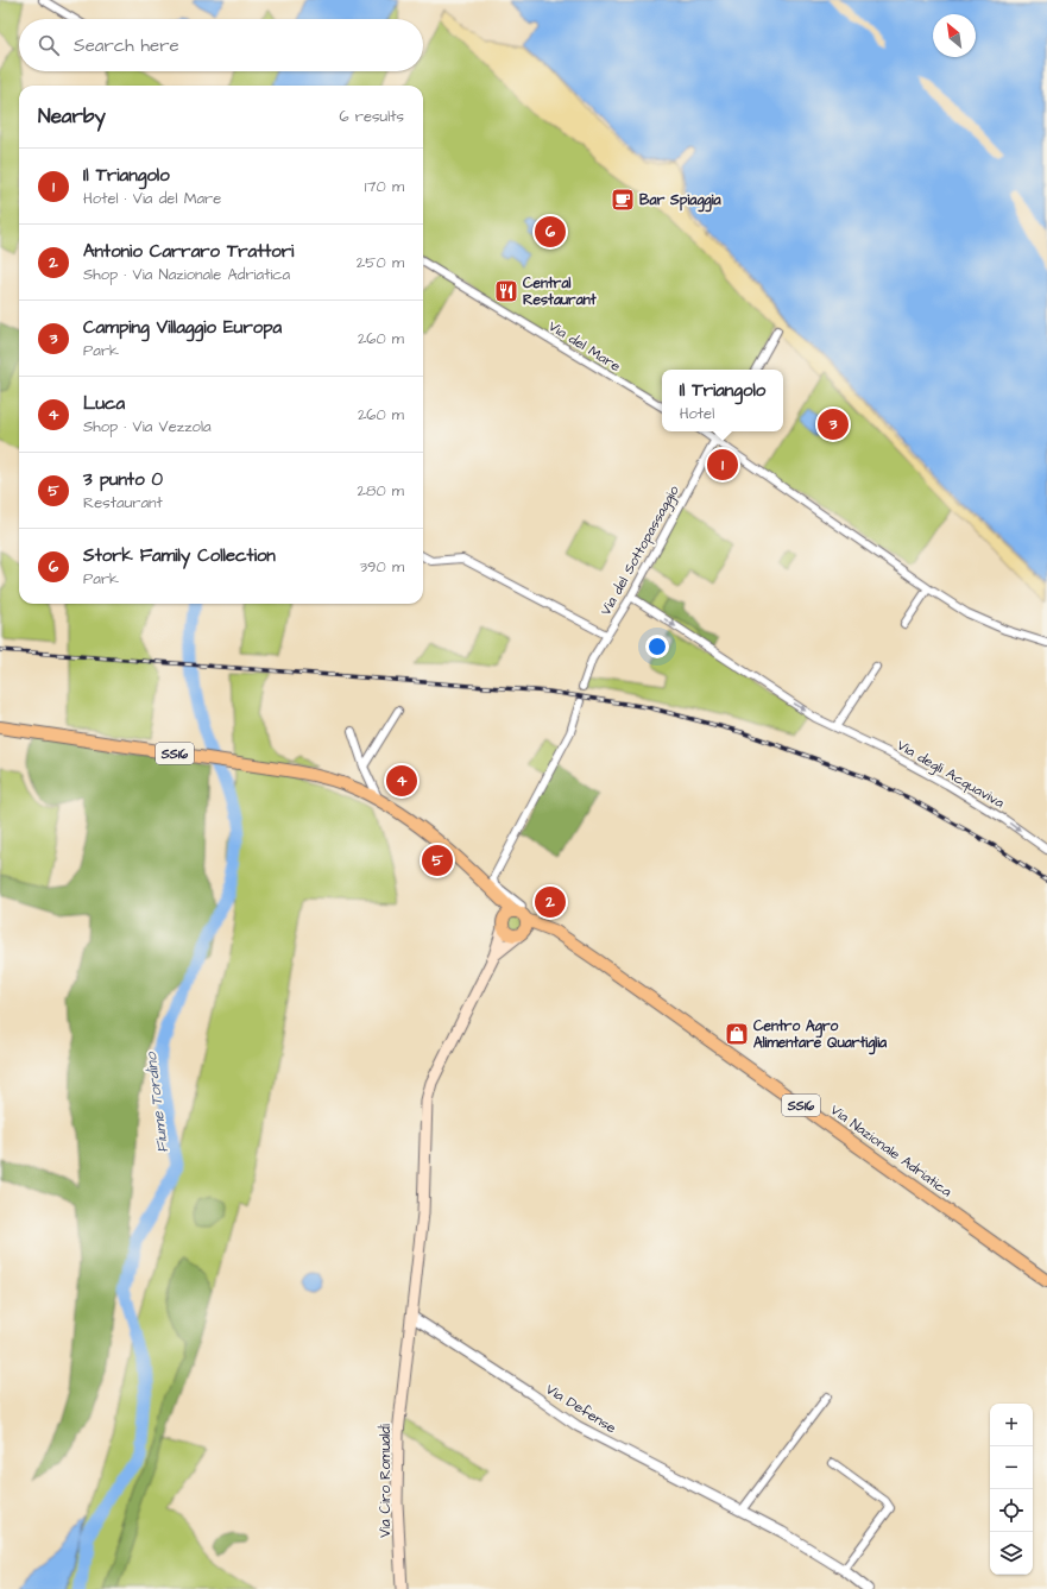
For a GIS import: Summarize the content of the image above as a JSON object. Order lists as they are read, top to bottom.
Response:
{
  "streets": {
    "main road": ["SS16", "Via Nazionale Adriatica", "Via Ciro Romualdi"],
    "street": [
      "Via del Mare",
      "Via del Sottopassaggio",
      "Via degli Acquaviva",
      "Via Defense"
    ]
  },
  "crossings": [
    ["Via del Sottopassaggio", "Via degli Acquaviva"],
    ["Via Nazionale Adriatica", "Via Ciro Romualdi"],
    ["Via Defense", "Via Ciro Romualdi"]
  ],
  "one_way": ["Via degli Acquaviva"],
  "water": ["Fiume Tordino"],
  "places": {
    "cafe": ["Bar Spiaggia"],
    "restaurant": ["Central Restaurant"],
    "shop": ["Centro Agro Alimentare Quartiglia"]
  },
  "north": "top left",
  "page": {
    "search": "Search here",
    "heading": ["Nearby", "6 results"],
    "list": [
      {
        "mark": "1",
        "name": "Il Triangolo",
        "note": "Hotel · Via del Mare",
        "value": "170 m"
      },
      {
        "mark": "2",
        "name": "Antonio Carraro Trattori",
        "note": "Shop · Via Nazionale Adriatica",
        "value": "250 m"
      },
      {
        "mark": "3",
        "name": "Camping Villaggio Europa",
        "note": "Park",
        "value": "260 m"
      },
      {
        "mark": "4",
        "name": "Luca",
        "note": "Shop · Via Vezzola",
        "value": "260 m"
      },
      {
        "mark": "5",
        "name": "3 punto 0",
        "note": "Restaurant",
        "value": "280 m"
      },
      {
        "mark": "6",
        "name": "Stork Family Collection",
        "note": "Park",
        "value": "390 m"
      }
    ],
    "pins": [
      "6",
      "3",
      "1",
      "4",
      "5",
      "2"
    ],
    "popup": ["Il Triangolo", "Hotel"],
    "map_buttons": ["+", "−"]
  }
}
